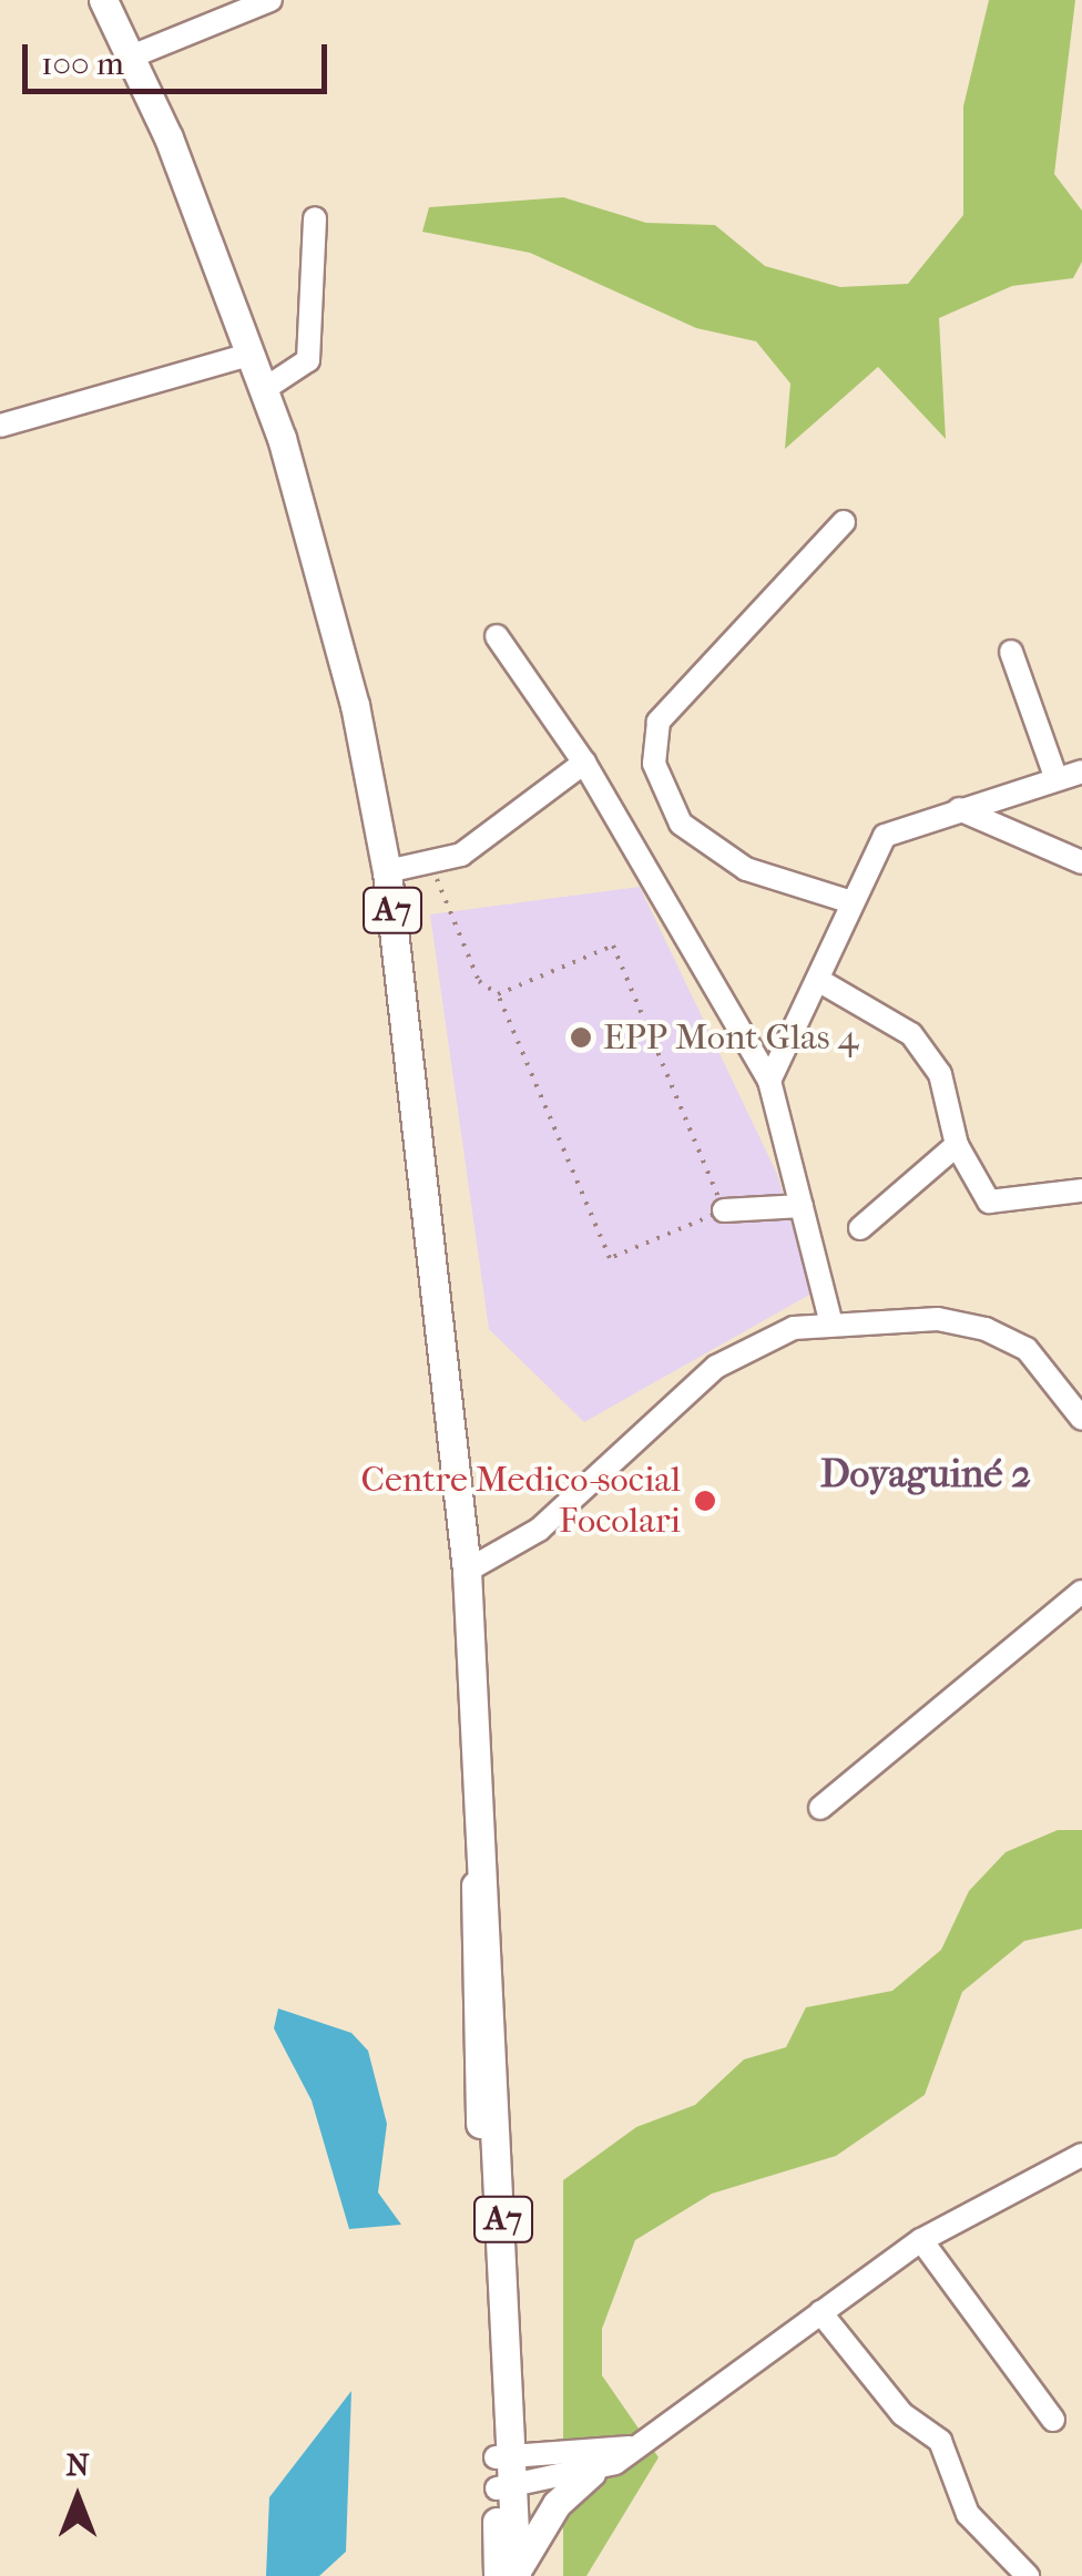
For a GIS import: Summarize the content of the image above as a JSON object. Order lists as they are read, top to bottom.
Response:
{
  "streets": {
    "main road": ["A7"]
  },
  "districts": ["Doyaguiné 2"],
  "places": ["EPP Mont Glas 4", "Centre Medico-social Focolari"],
  "scale_bar": "100 m",
  "north": "top"
}
